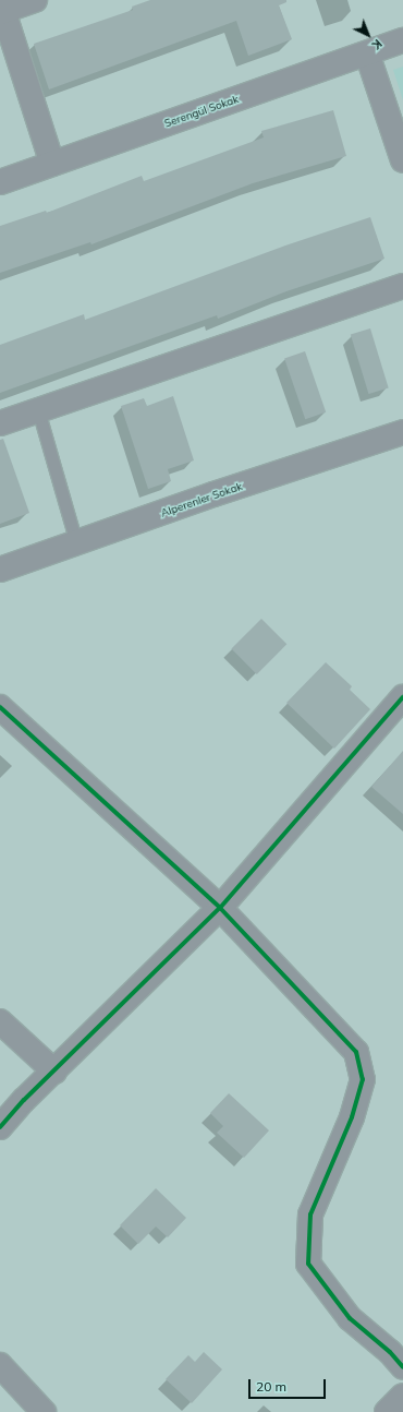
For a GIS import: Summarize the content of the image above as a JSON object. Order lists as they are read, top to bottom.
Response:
{
  "streets": {
    "street": ["Serengül Sokak", "Alperenler Sokak"]
  },
  "scale_bar": "20 m",
  "north": "bottom right"
}
